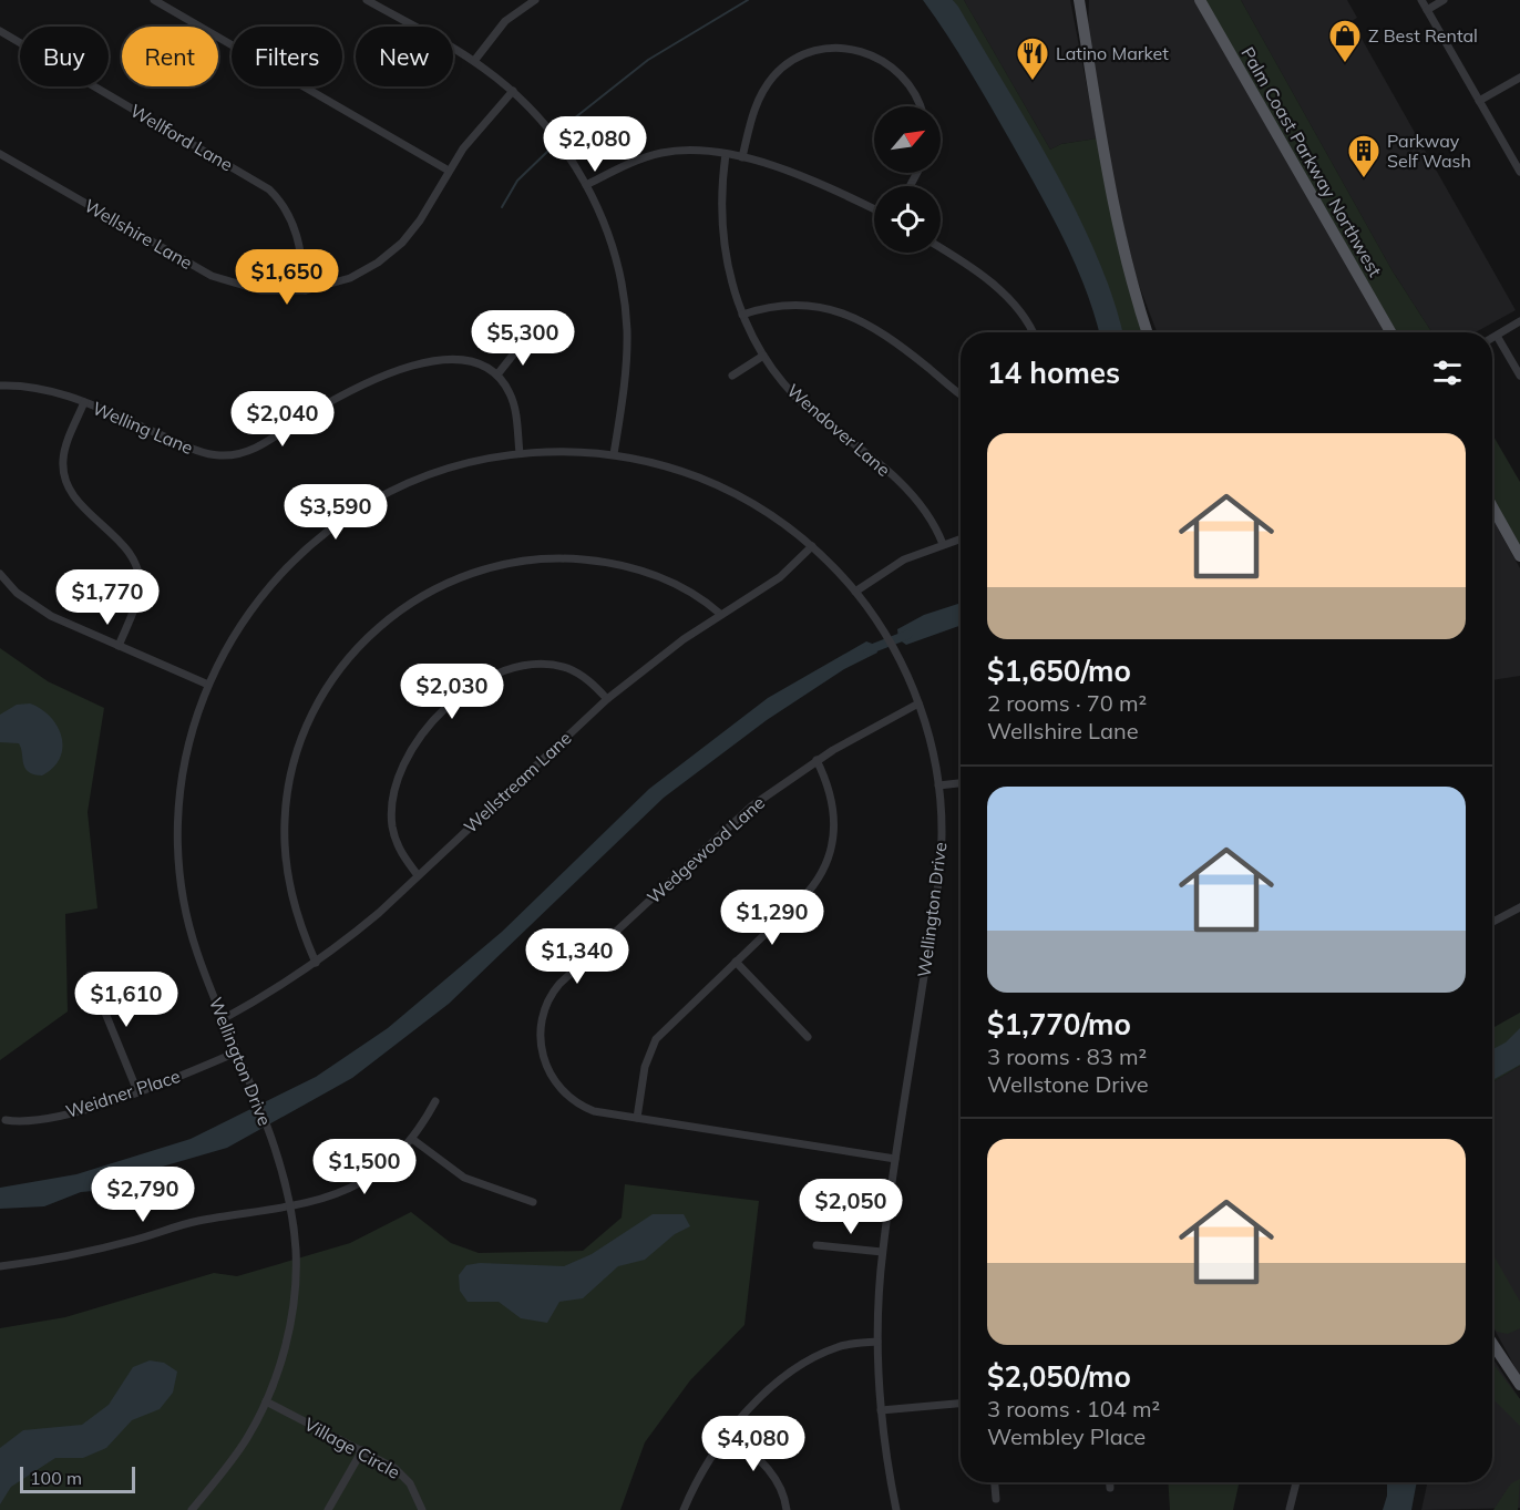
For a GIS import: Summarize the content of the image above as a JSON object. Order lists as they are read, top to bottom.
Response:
{
  "streets": {
    "main road": ["Palm Coast Parkway Northwest"],
    "street": [
      "Wellford Lane",
      "Wellshire Lane",
      "Welling Lane",
      "Wendover Lane",
      "Wellstream Lane",
      "Wedgewood Lane",
      "Wellington Drive",
      "Weidner Place",
      "Village Circle"
    ]
  },
  "crossings": [
    ["Wellford Lane", "Wellshire Lane"],
    ["Wellstream Lane", "Wellington Drive"],
    ["Wedgewood Lane", "Wellington Drive"],
    ["Wellington Drive", "Weidner Place"],
    ["Wellington Drive", "Village Circle"]
  ],
  "places": {
    "shop": ["Z Best Rental"],
    "restaurant": ["Latino Market"],
    "building": ["Parkway Self Wash"]
  },
  "scale_bar": "100 m",
  "north": "top right",
  "page": {
    "chip": [
      "Buy",
      "Rent",
      "Filters",
      "New"
    ],
    "price": [
      "$2,080",
      "$1,650",
      "$5,300",
      "$2,040",
      "$3,590",
      "$1,770",
      "$2,030",
      "$1,290",
      "$1,340",
      "$1,610",
      "$1,500",
      "$2,790",
      "$2,050",
      "$4,080"
    ],
    "heading": "14 homes",
    "list": [
      {
        "name": "$1,650/mo",
        "note": "2 rooms · 70 m² · Wellshire Lane"
      },
      {
        "name": "$1,770/mo",
        "note": "3 rooms · 83 m² · Wellstone Drive"
      },
      {
        "name": "$2,050/mo",
        "note": "3 rooms · 104 m² · Wembley Place"
      }
    ],
    "scale": "100 m"
  }
}
